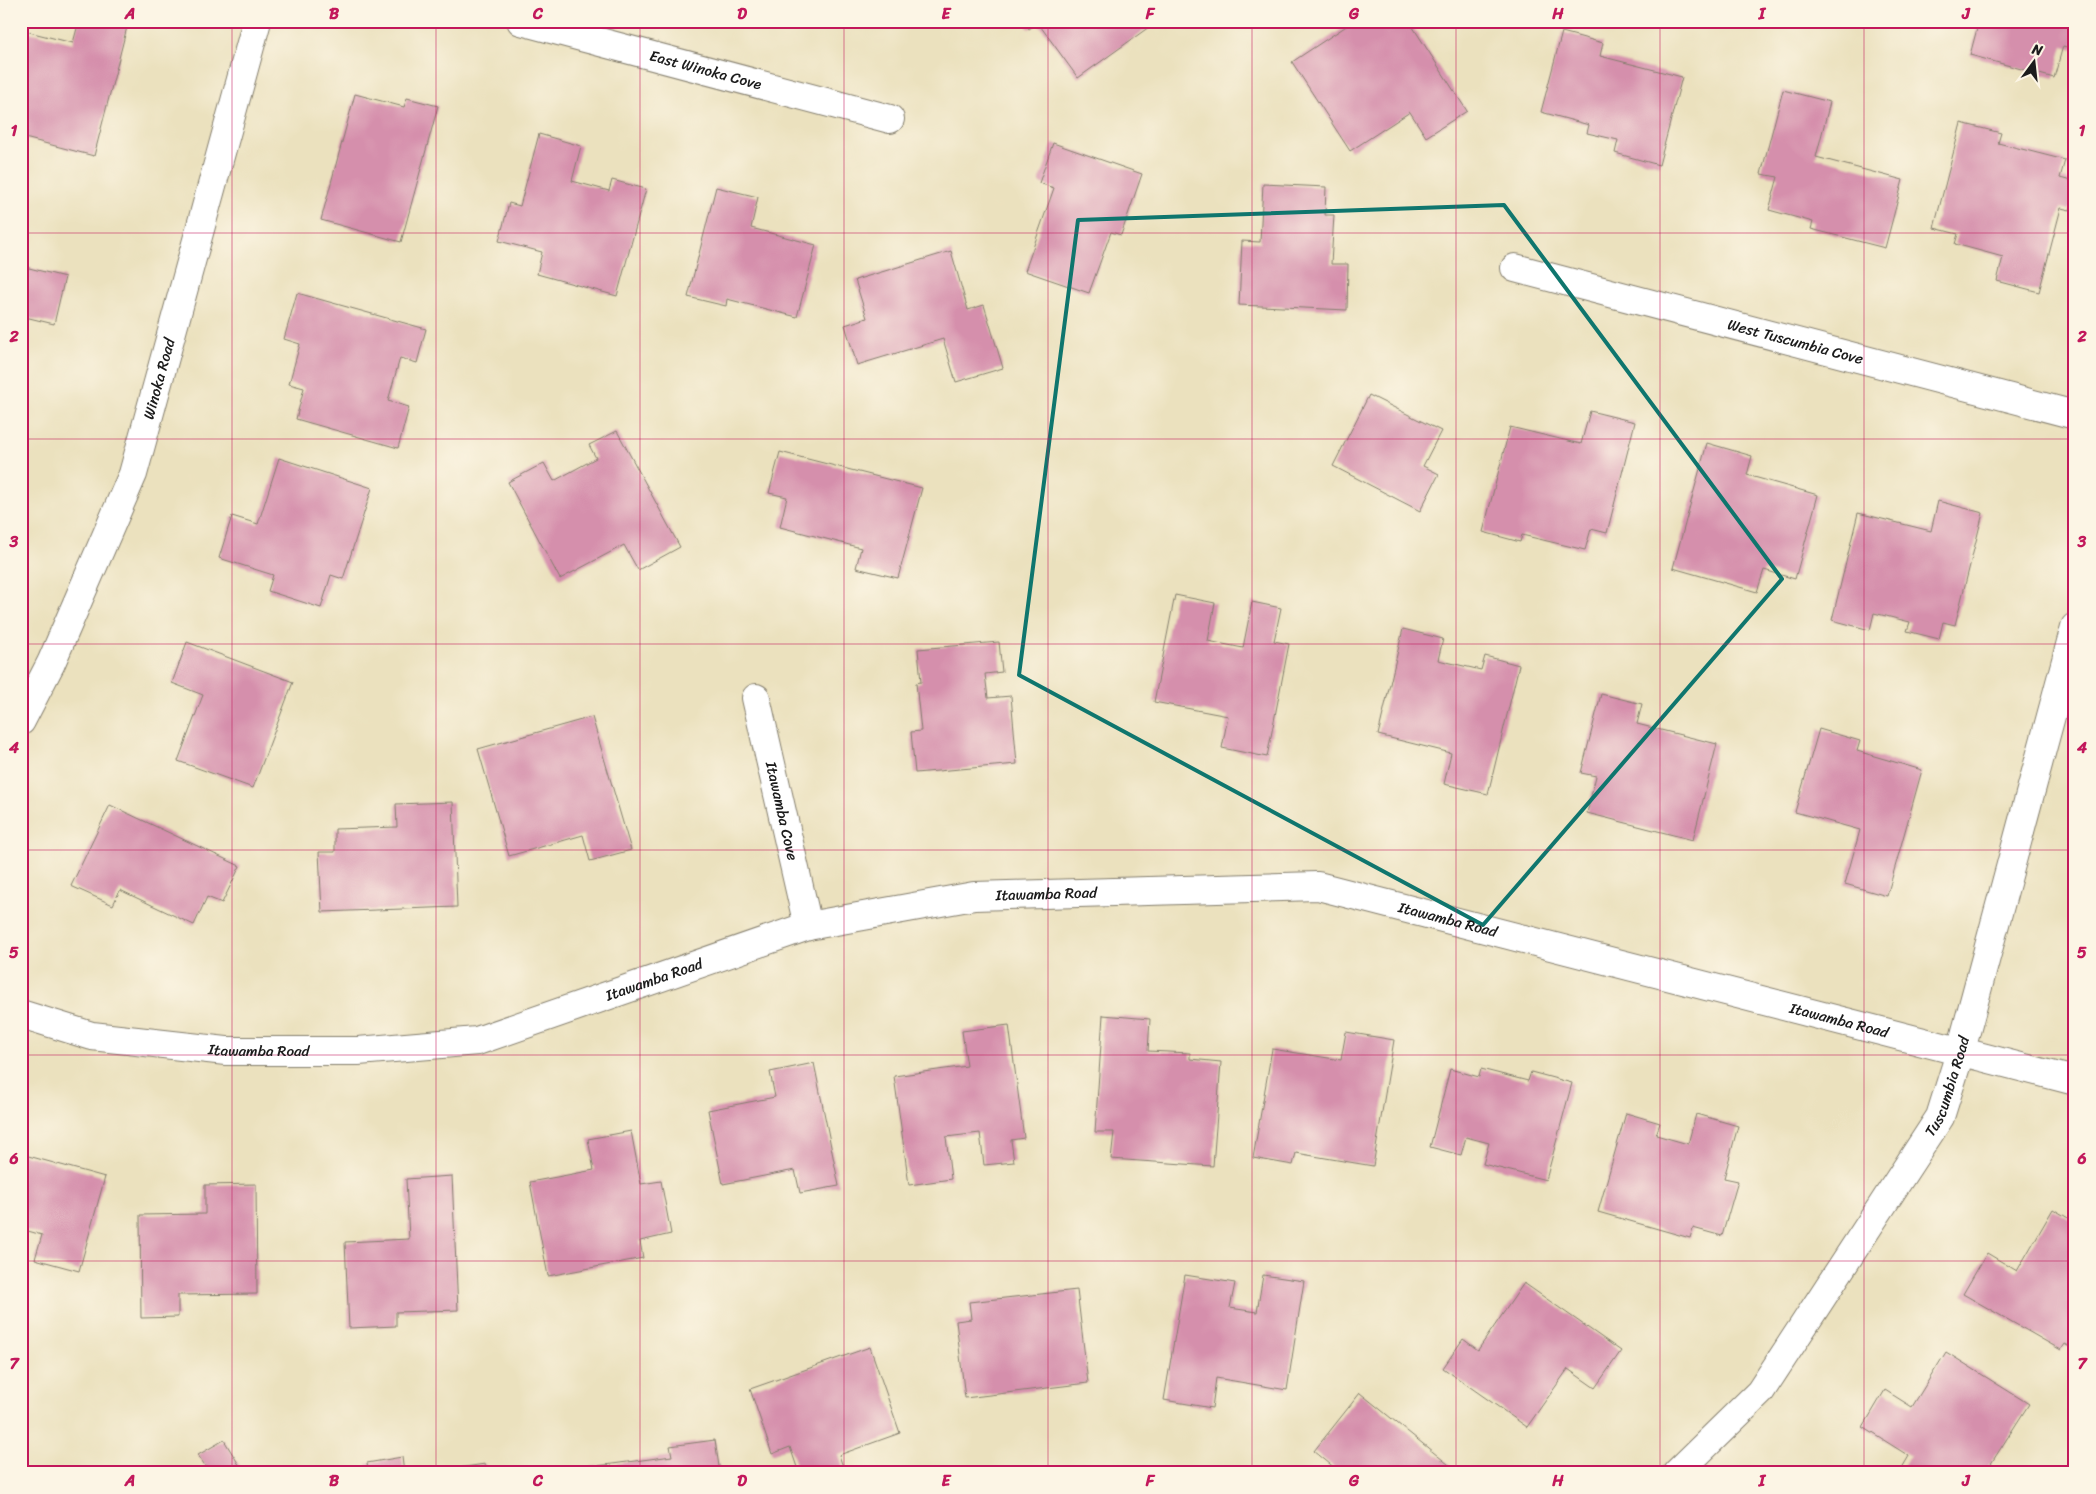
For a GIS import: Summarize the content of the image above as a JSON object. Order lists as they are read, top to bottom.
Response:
{
  "streets": {
    "street": [
      "East Winoka Cove",
      "West Tuscumbia Cove",
      "Winoka Road",
      "Itawamba Cove",
      "Itawamba Road",
      "Tuscumbia Road"
    ]
  },
  "crossings": [
    ["Itawamba Cove", "Itawamba Road"],
    ["Itawamba Road", "Tuscumbia Road"]
  ],
  "north": "top",
  "grid": {
    "columns": [
      "A",
      "B",
      "C",
      "D",
      "E",
      "F",
      "G",
      "H",
      "I",
      "J"
    ],
    "rows": [
      "1",
      "2",
      "3",
      "4",
      "5",
      "6",
      "7"
    ]
  }
}
